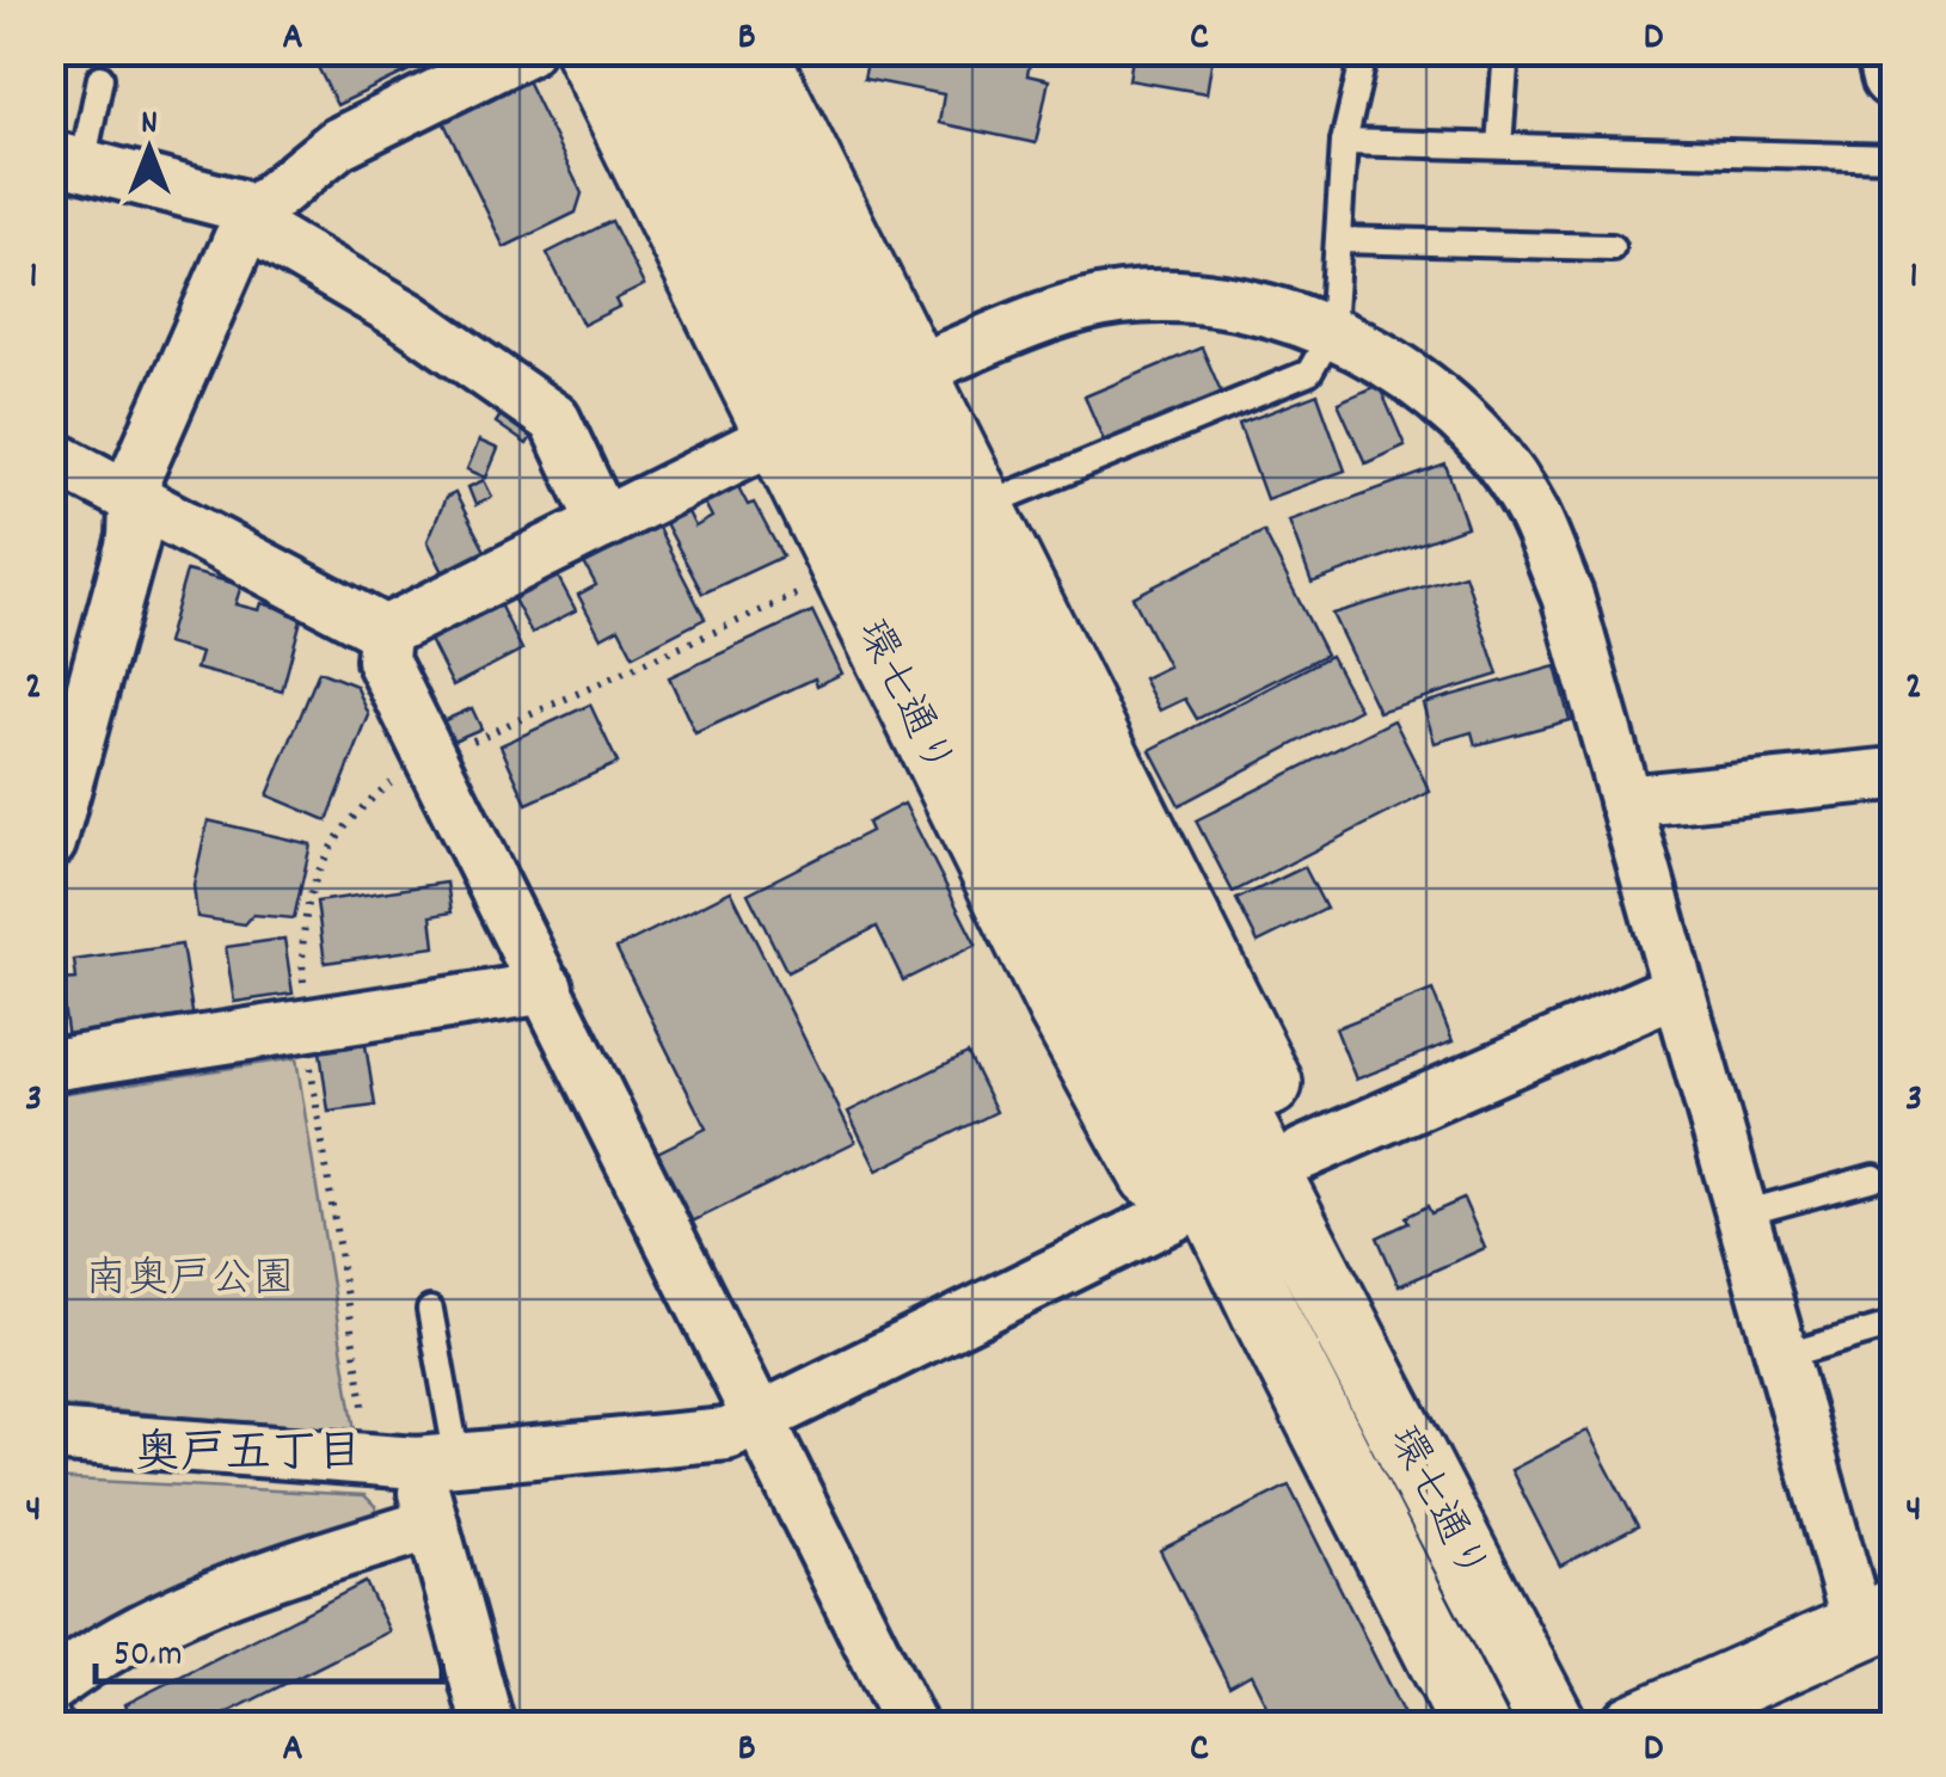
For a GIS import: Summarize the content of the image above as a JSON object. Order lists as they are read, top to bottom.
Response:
{
  "streets": {
    "main road": ["環七通り"]
  },
  "districts": ["奥戸五丁目"],
  "parks": ["南奥戸公園"],
  "scale_bar": "50 m",
  "north": "top",
  "grid": {
    "columns": [
      "A",
      "B",
      "C",
      "D"
    ],
    "rows": [
      "1",
      "2",
      "3",
      "4"
    ]
  }
}
